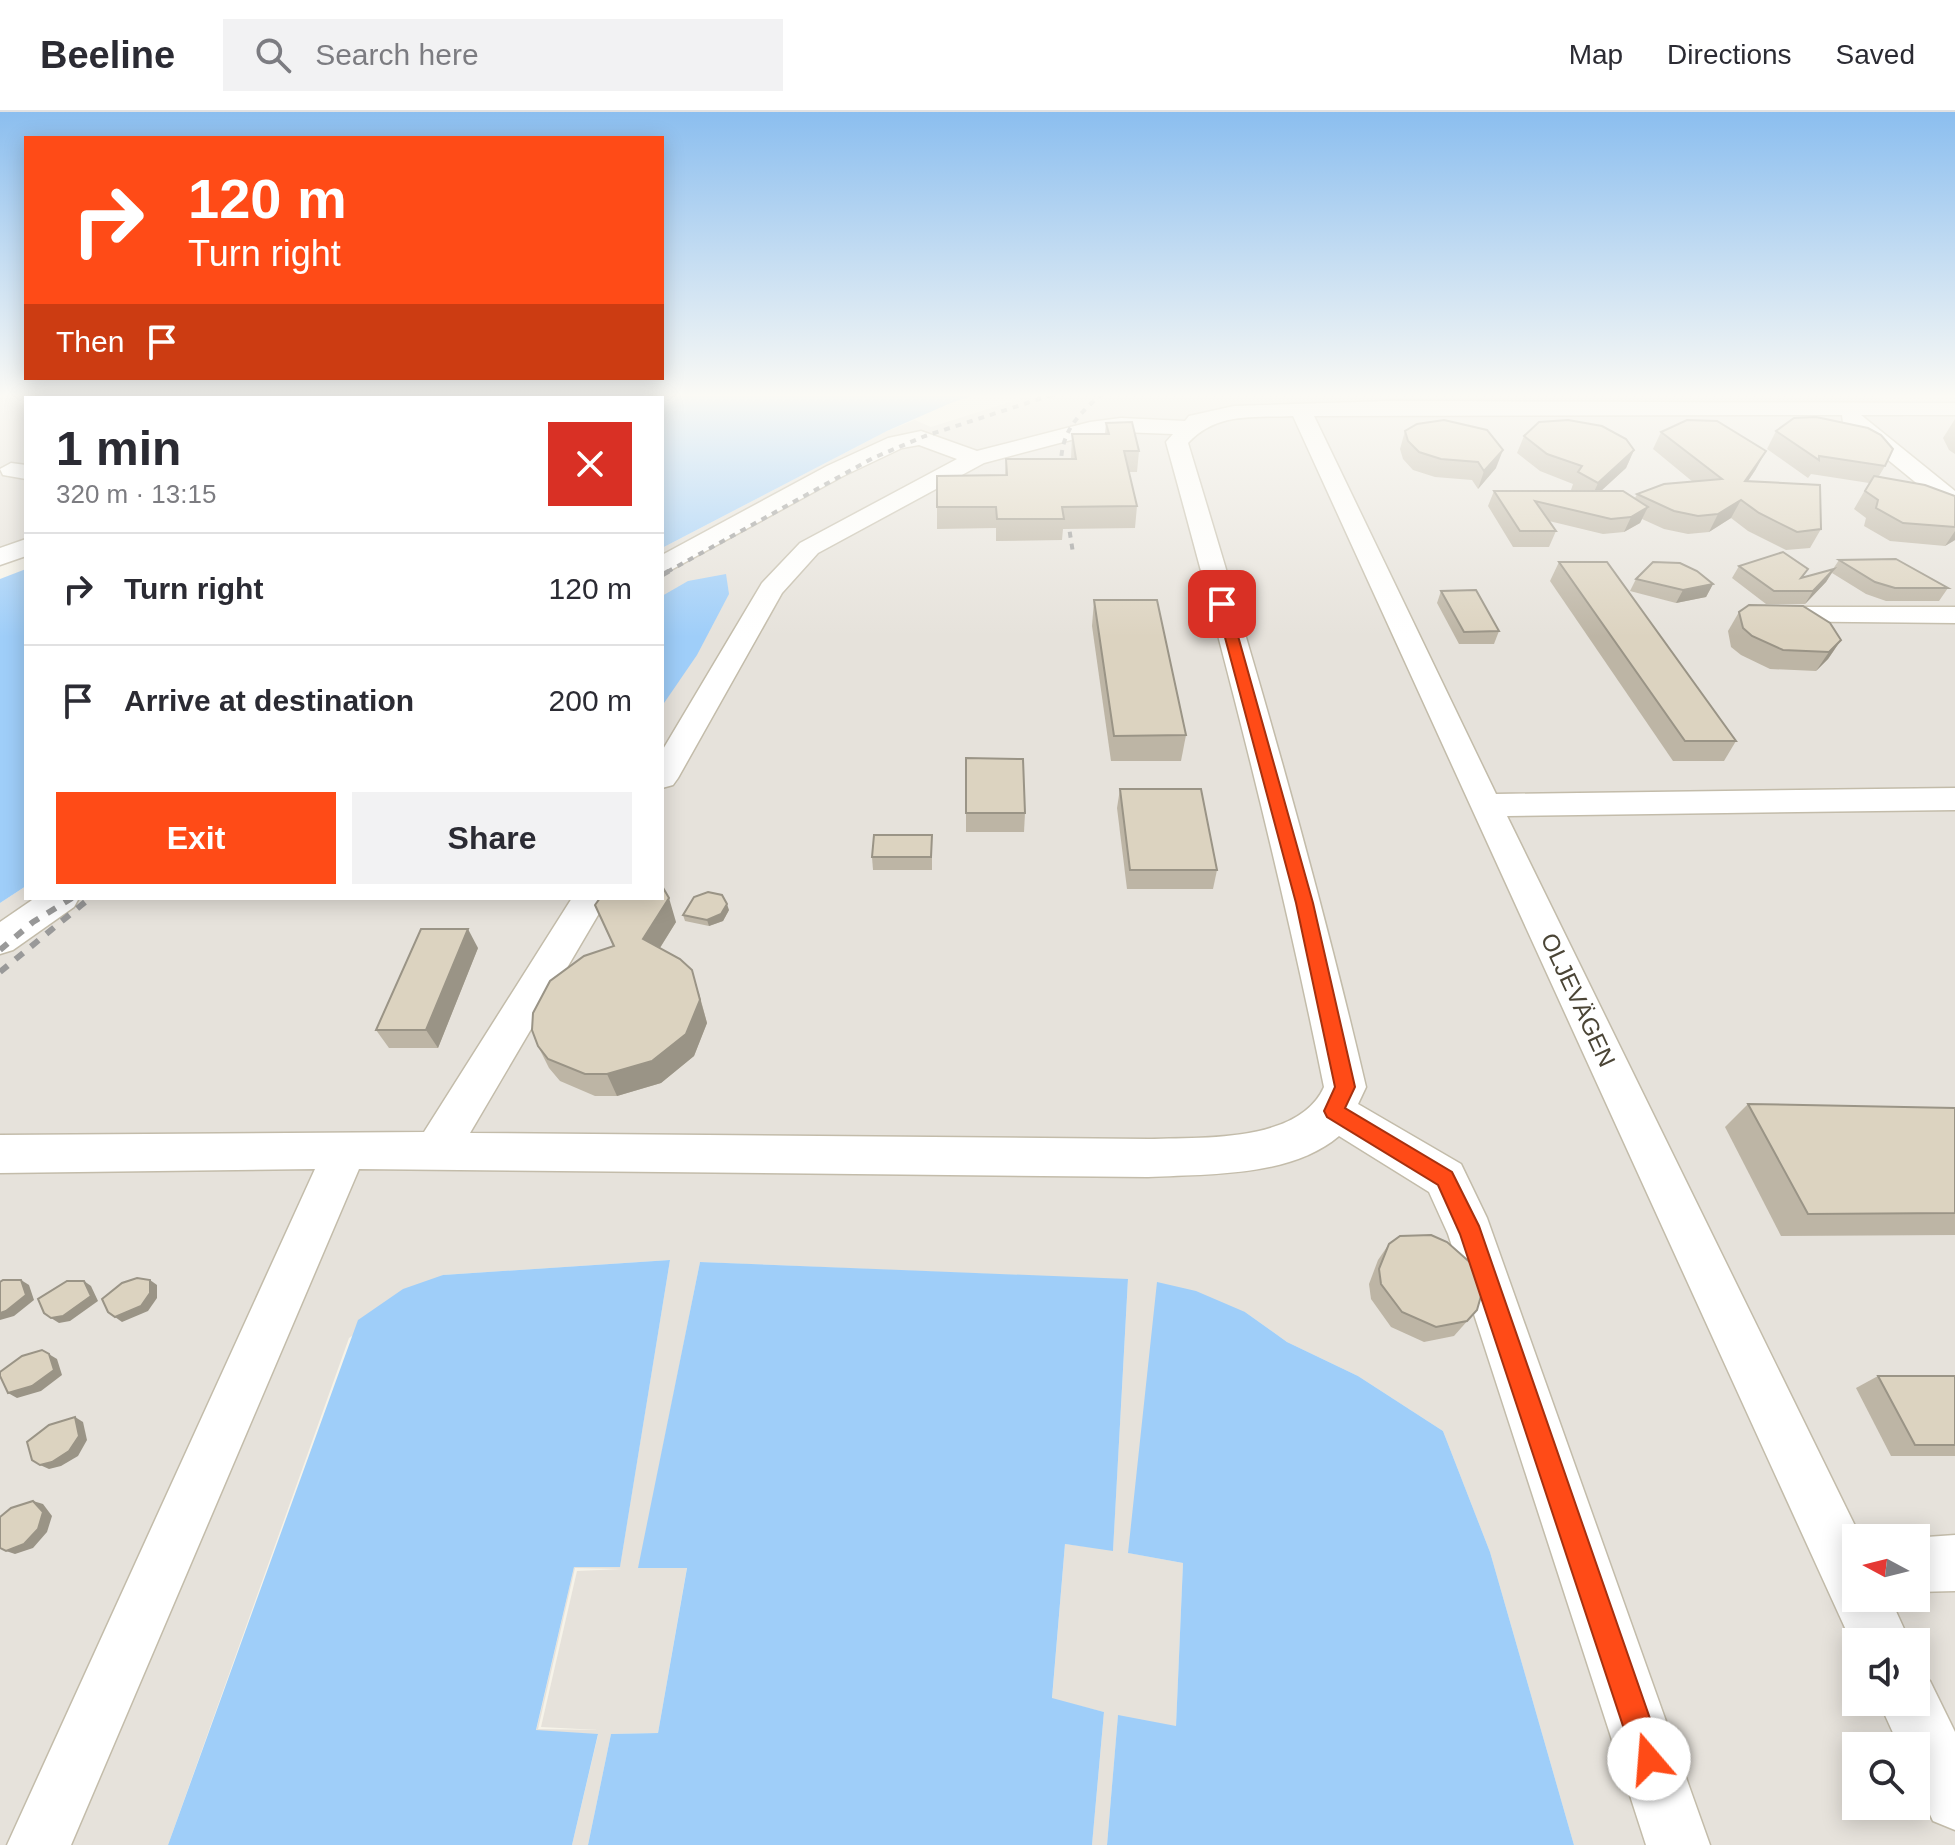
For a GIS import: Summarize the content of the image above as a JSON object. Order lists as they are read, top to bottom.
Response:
{
  "streets": {
    "street": ["OLJEVÄGEN"]
  },
  "north": "left",
  "page": {
    "header": "Beeline",
    "search": "Search here",
    "nav": ["Map", "Directions", "Saved"],
    "turn": ["120 m", "Turn right"],
    "then": "Then",
    "heading": ["1 min", "320 m · 13:15"],
    "list": [
      {
        "name": "Turn right",
        "value": "120 m"
      },
      {
        "name": "Arrive at destination",
        "value": "200 m"
      }
    ],
    "buttons": ["Exit", "Share"]
  }
}
